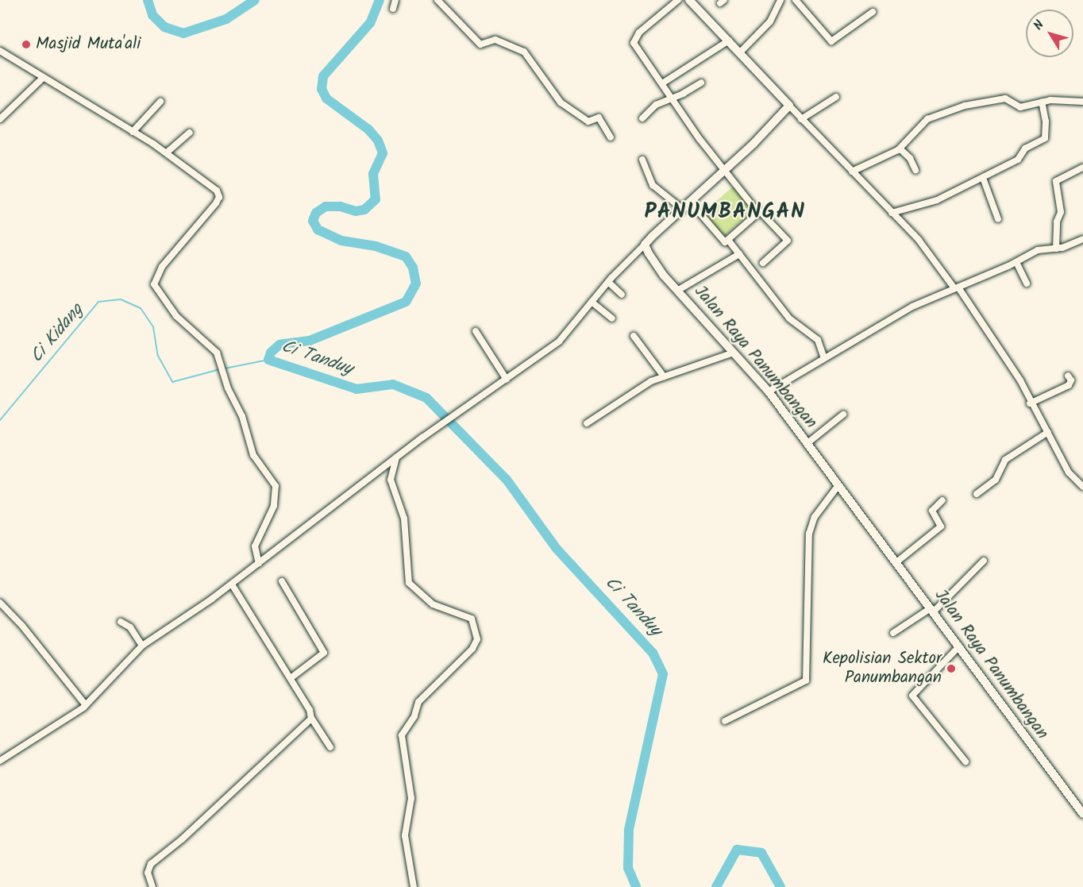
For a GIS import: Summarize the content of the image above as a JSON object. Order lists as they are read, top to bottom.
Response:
{
  "streets": {
    "main road": ["Jalan Raya Panumbangan"]
  },
  "districts": ["PANUMBANGAN"],
  "water": ["Ci Kidang", "Ci Tanduy"],
  "places": ["Masjid Muta'ali", "Kepolisian Sektor Panumbangan"],
  "north": "top left"
}
